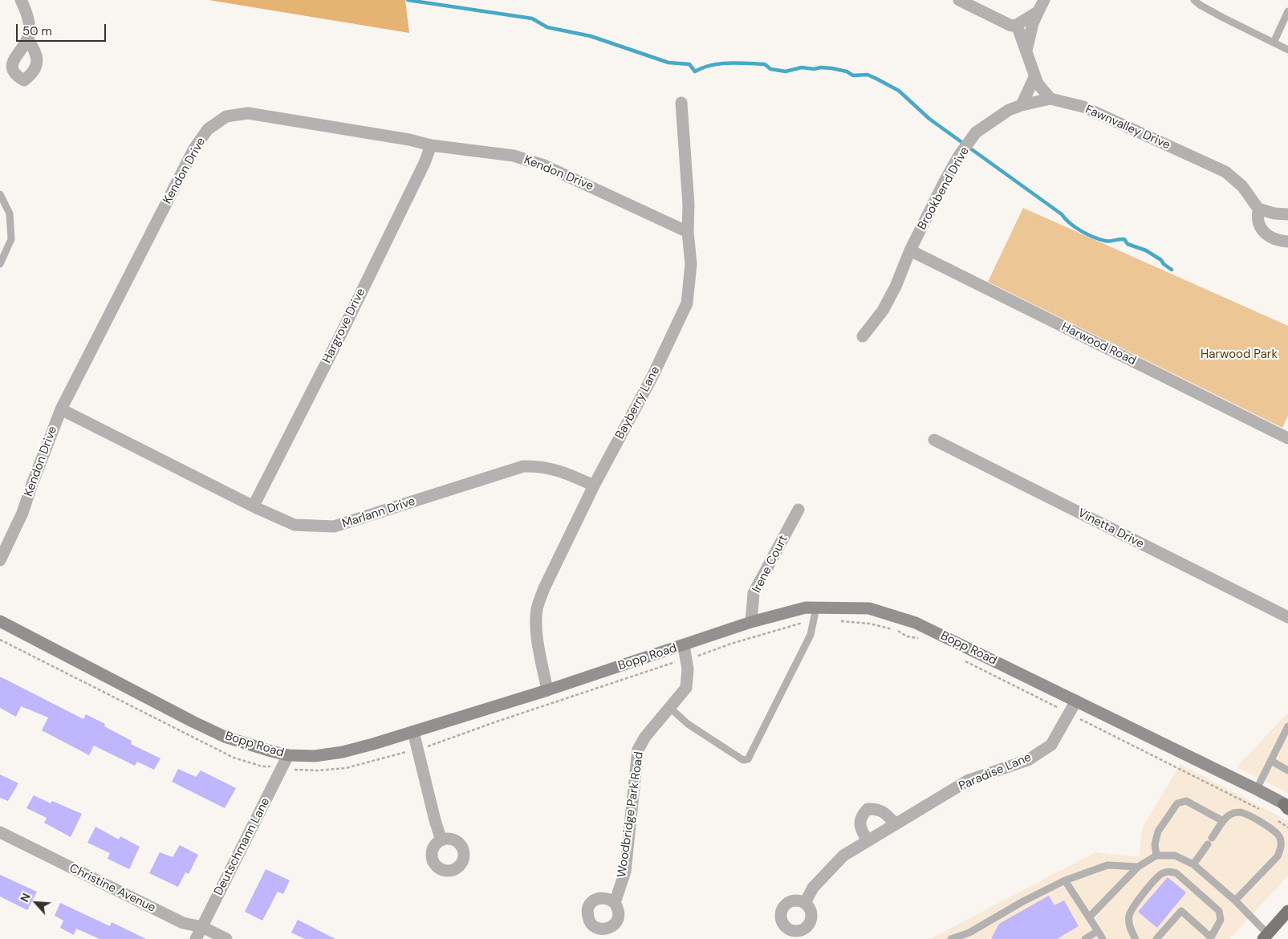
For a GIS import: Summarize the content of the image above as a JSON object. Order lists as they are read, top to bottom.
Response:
{
  "streets": {
    "street": [
      "Fawnvalley Drive",
      "Kendon Drive",
      "Brookbend Drive",
      "Hargrove Drive",
      "Harwood Road",
      "Bayberry Lane",
      "Marlann Drive",
      "Vinetta Drive",
      "Irene Court",
      "Bopp Road",
      "Paradise Lane",
      "Woodbridge Park Road",
      "Deutschmann Lane",
      "Christine Avenue"
    ]
  },
  "crossings": [
    ["Fawnvalley Drive", "Brookbend Drive"],
    ["Kendon Drive", "Hargrove Drive"],
    ["Kendon Drive", "Bayberry Lane"],
    ["Kendon Drive", "Marlann Drive"],
    ["Brookbend Drive", "Harwood Road"],
    ["Hargrove Drive", "Marlann Drive"],
    ["Bayberry Lane", "Marlann Drive"],
    ["Bayberry Lane", "Bopp Road"],
    ["Irene Court", "Bopp Road"],
    ["Bopp Road", "Paradise Lane"],
    ["Bopp Road", "Woodbridge Park Road"],
    ["Bopp Road", "Deutschmann Lane"],
    ["Deutschmann Lane", "Christine Avenue"]
  ],
  "parks": ["Harwood Park"],
  "scale_bar": "50 m",
  "north": "top left"
}
